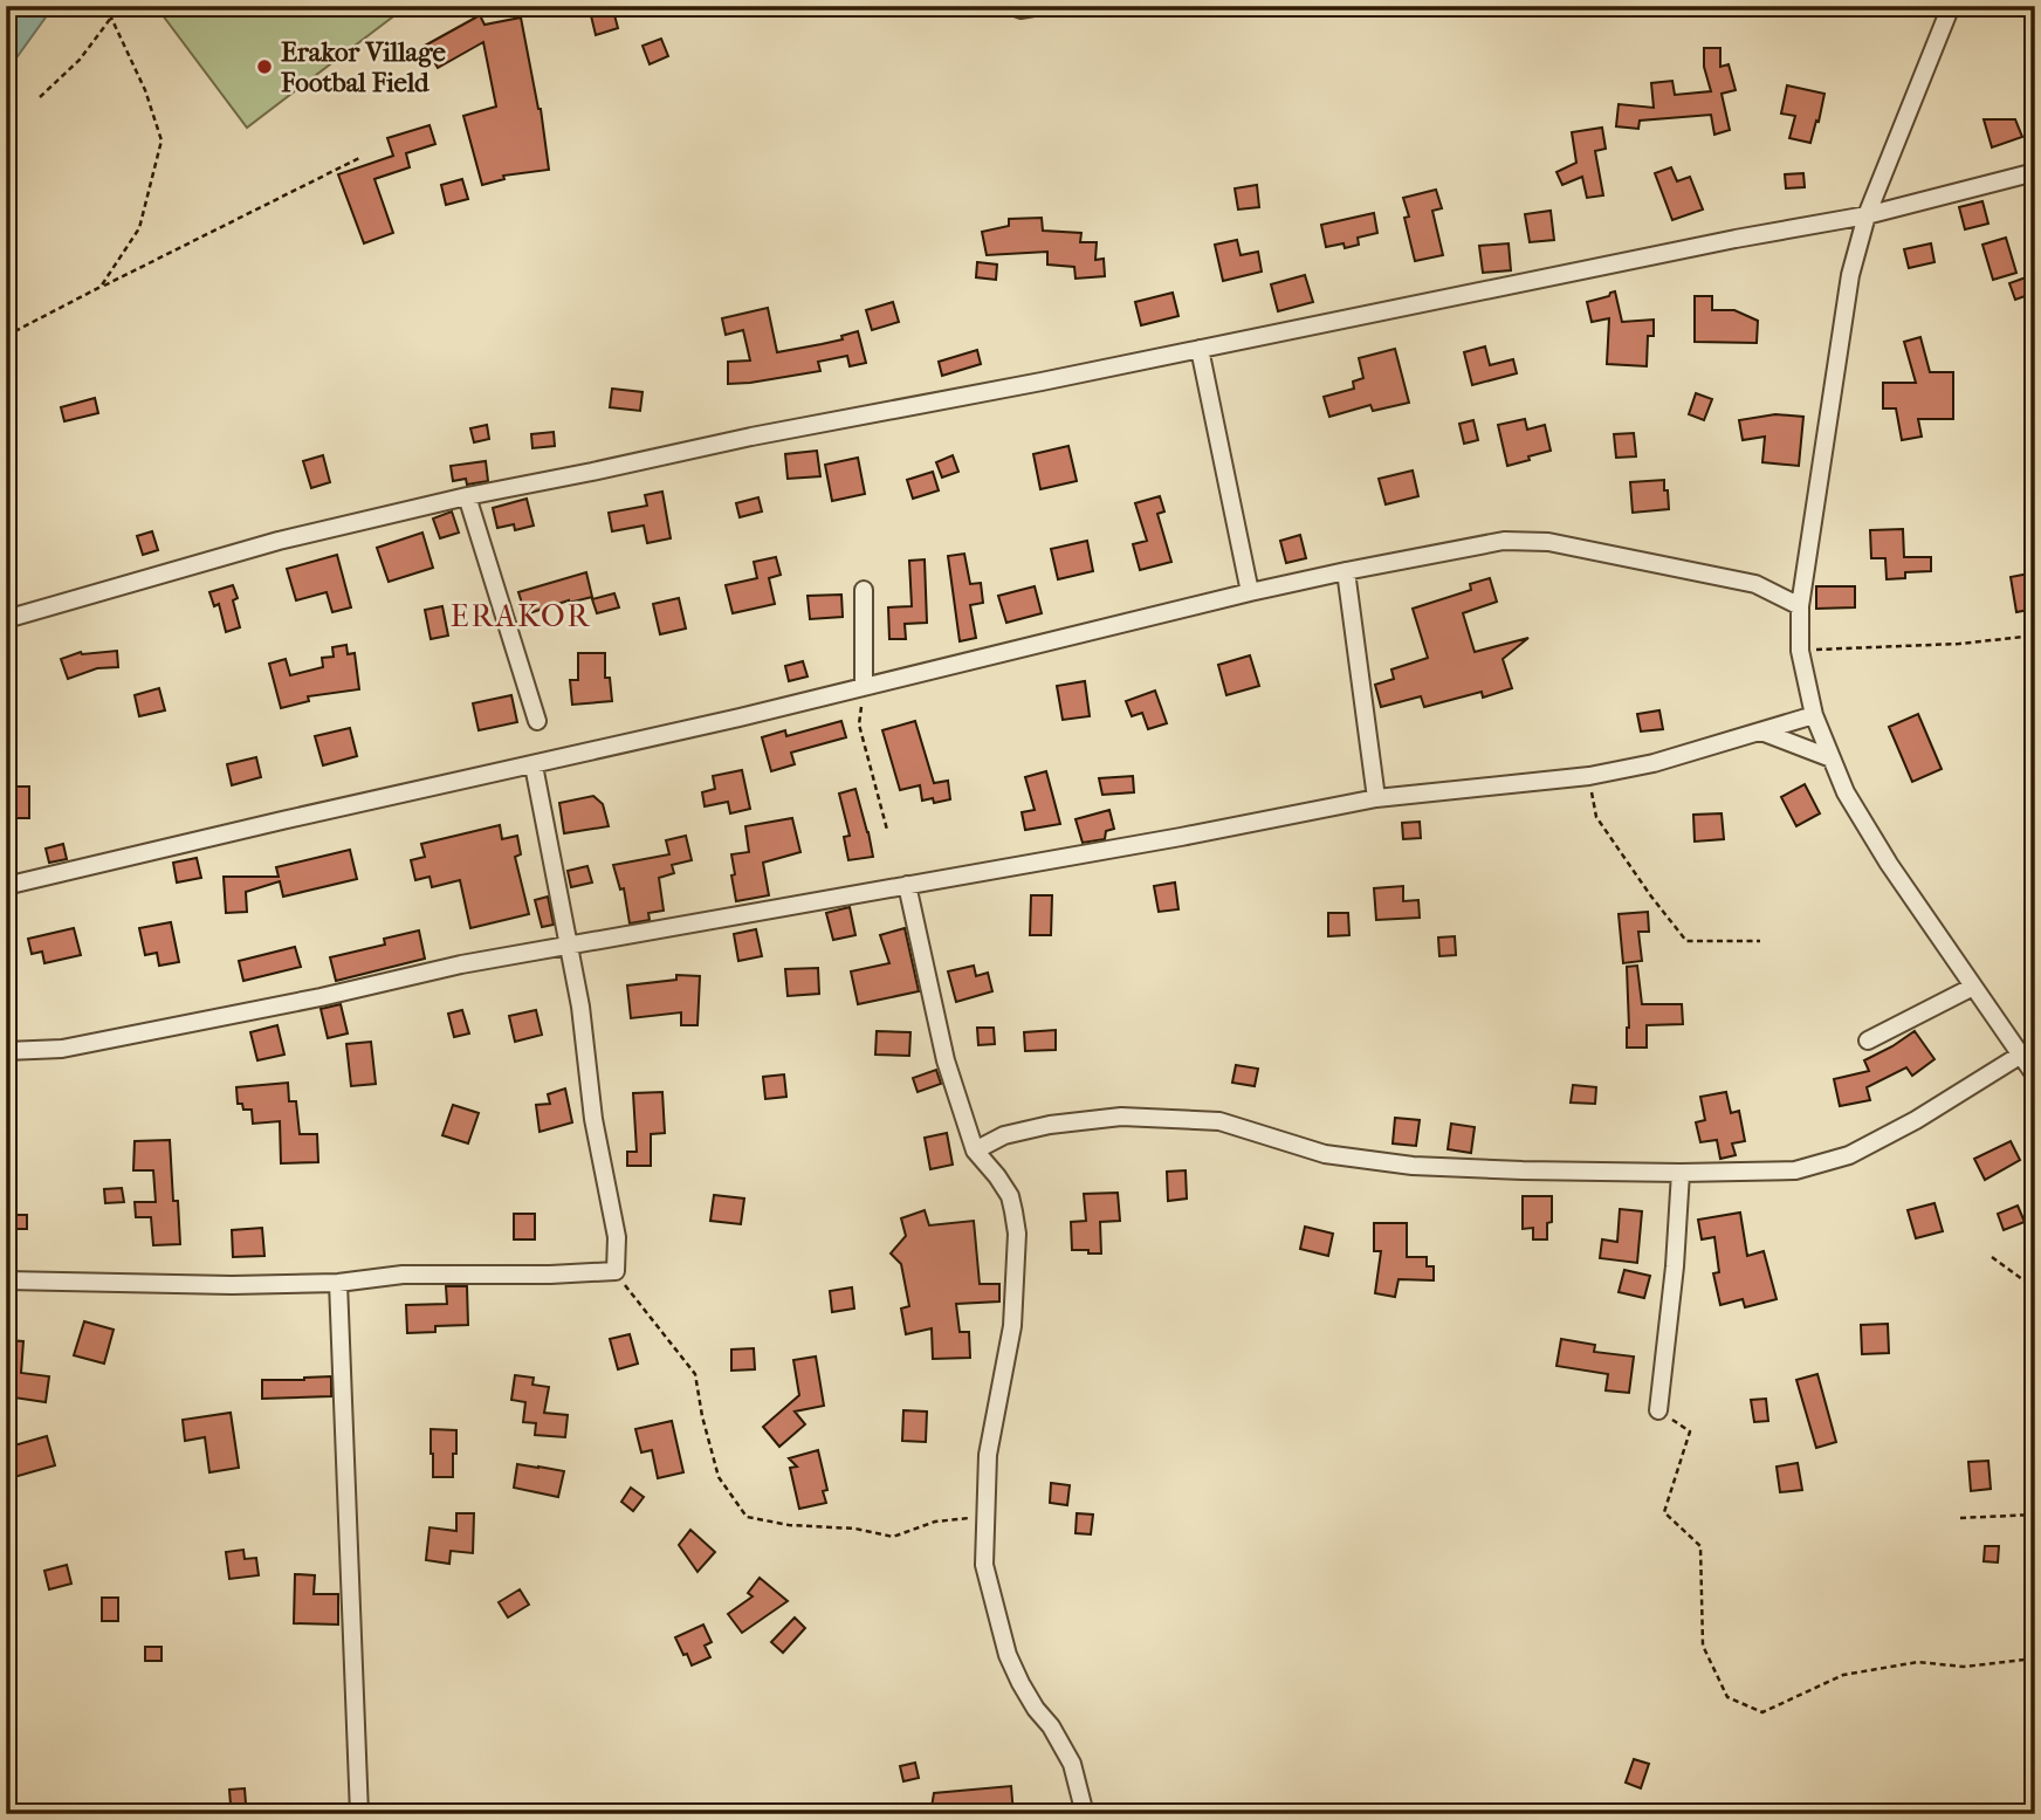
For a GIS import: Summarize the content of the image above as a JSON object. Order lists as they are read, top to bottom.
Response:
{
  "districts": ["ERAKOR"],
  "places": ["Erakor Village Footbal Field"]
}
